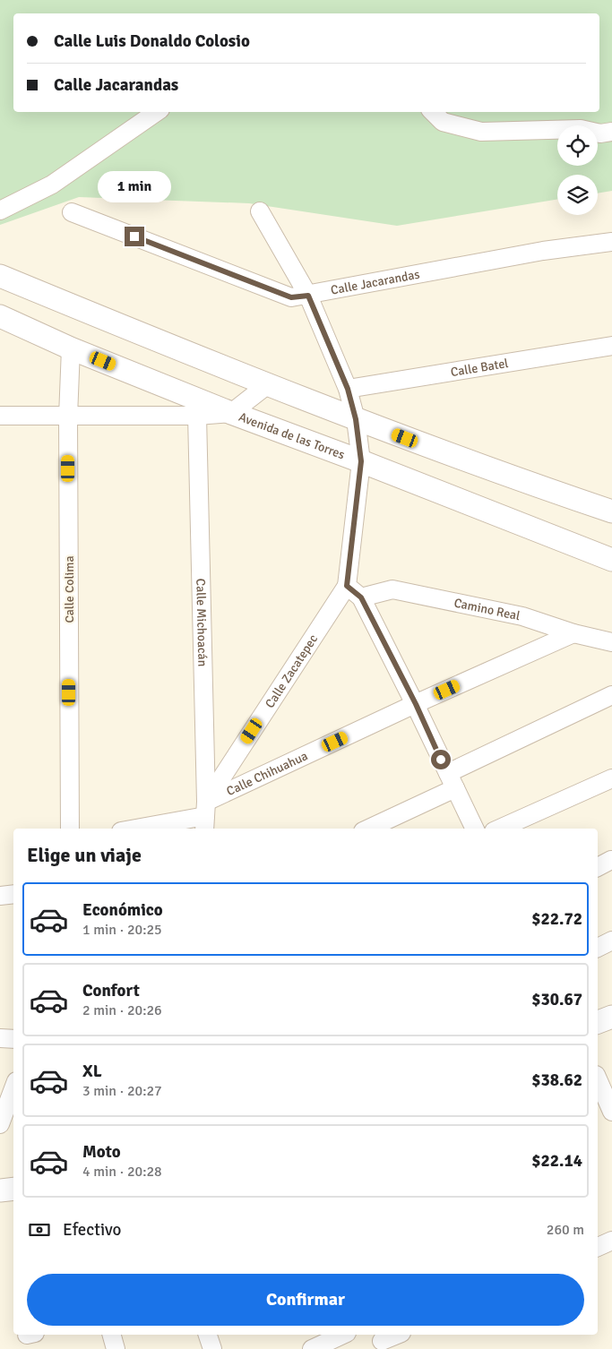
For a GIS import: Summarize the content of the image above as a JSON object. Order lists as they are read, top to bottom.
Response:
{
  "streets": {
    "street": [
      "Calle Jacarandas",
      "Calle Batel",
      "Avenida de las Torres",
      "Calle Colima",
      "Camino Real",
      "Calle Michoacán",
      "Calle Zacatepec",
      "Calle Chihuahua"
    ]
  },
  "crossings": [
    ["Avenida de las Torres", "Calle Colima"],
    ["Camino Real", "Calle Chihuahua"],
    ["Calle Michoacán", "Calle Zacatepec"],
    ["Calle Michoacán", "Calle Chihuahua"],
    ["Calle Zacatepec", "Calle Chihuahua"]
  ],
  "page": {
    "banner": ["Calle Luis Donaldo Colosio", "Calle Jacarandas"],
    "bubble": "1 min",
    "heading": "Elige un viaje",
    "list": [
      {
        "name": "Económico",
        "note": "1 min · 20:25",
        "value": "$22.72"
      },
      {
        "name": "Confort",
        "note": "2 min · 20:26",
        "value": "$30.67"
      },
      {
        "name": "XL",
        "note": "3 min · 20:27",
        "value": "$38.62"
      },
      {
        "name": "Moto",
        "note": "4 min · 20:28",
        "value": "$22.14"
      }
    ],
    "pay": ["Efectivo", "260 m"],
    "buttons": "Confirmar"
  }
}
